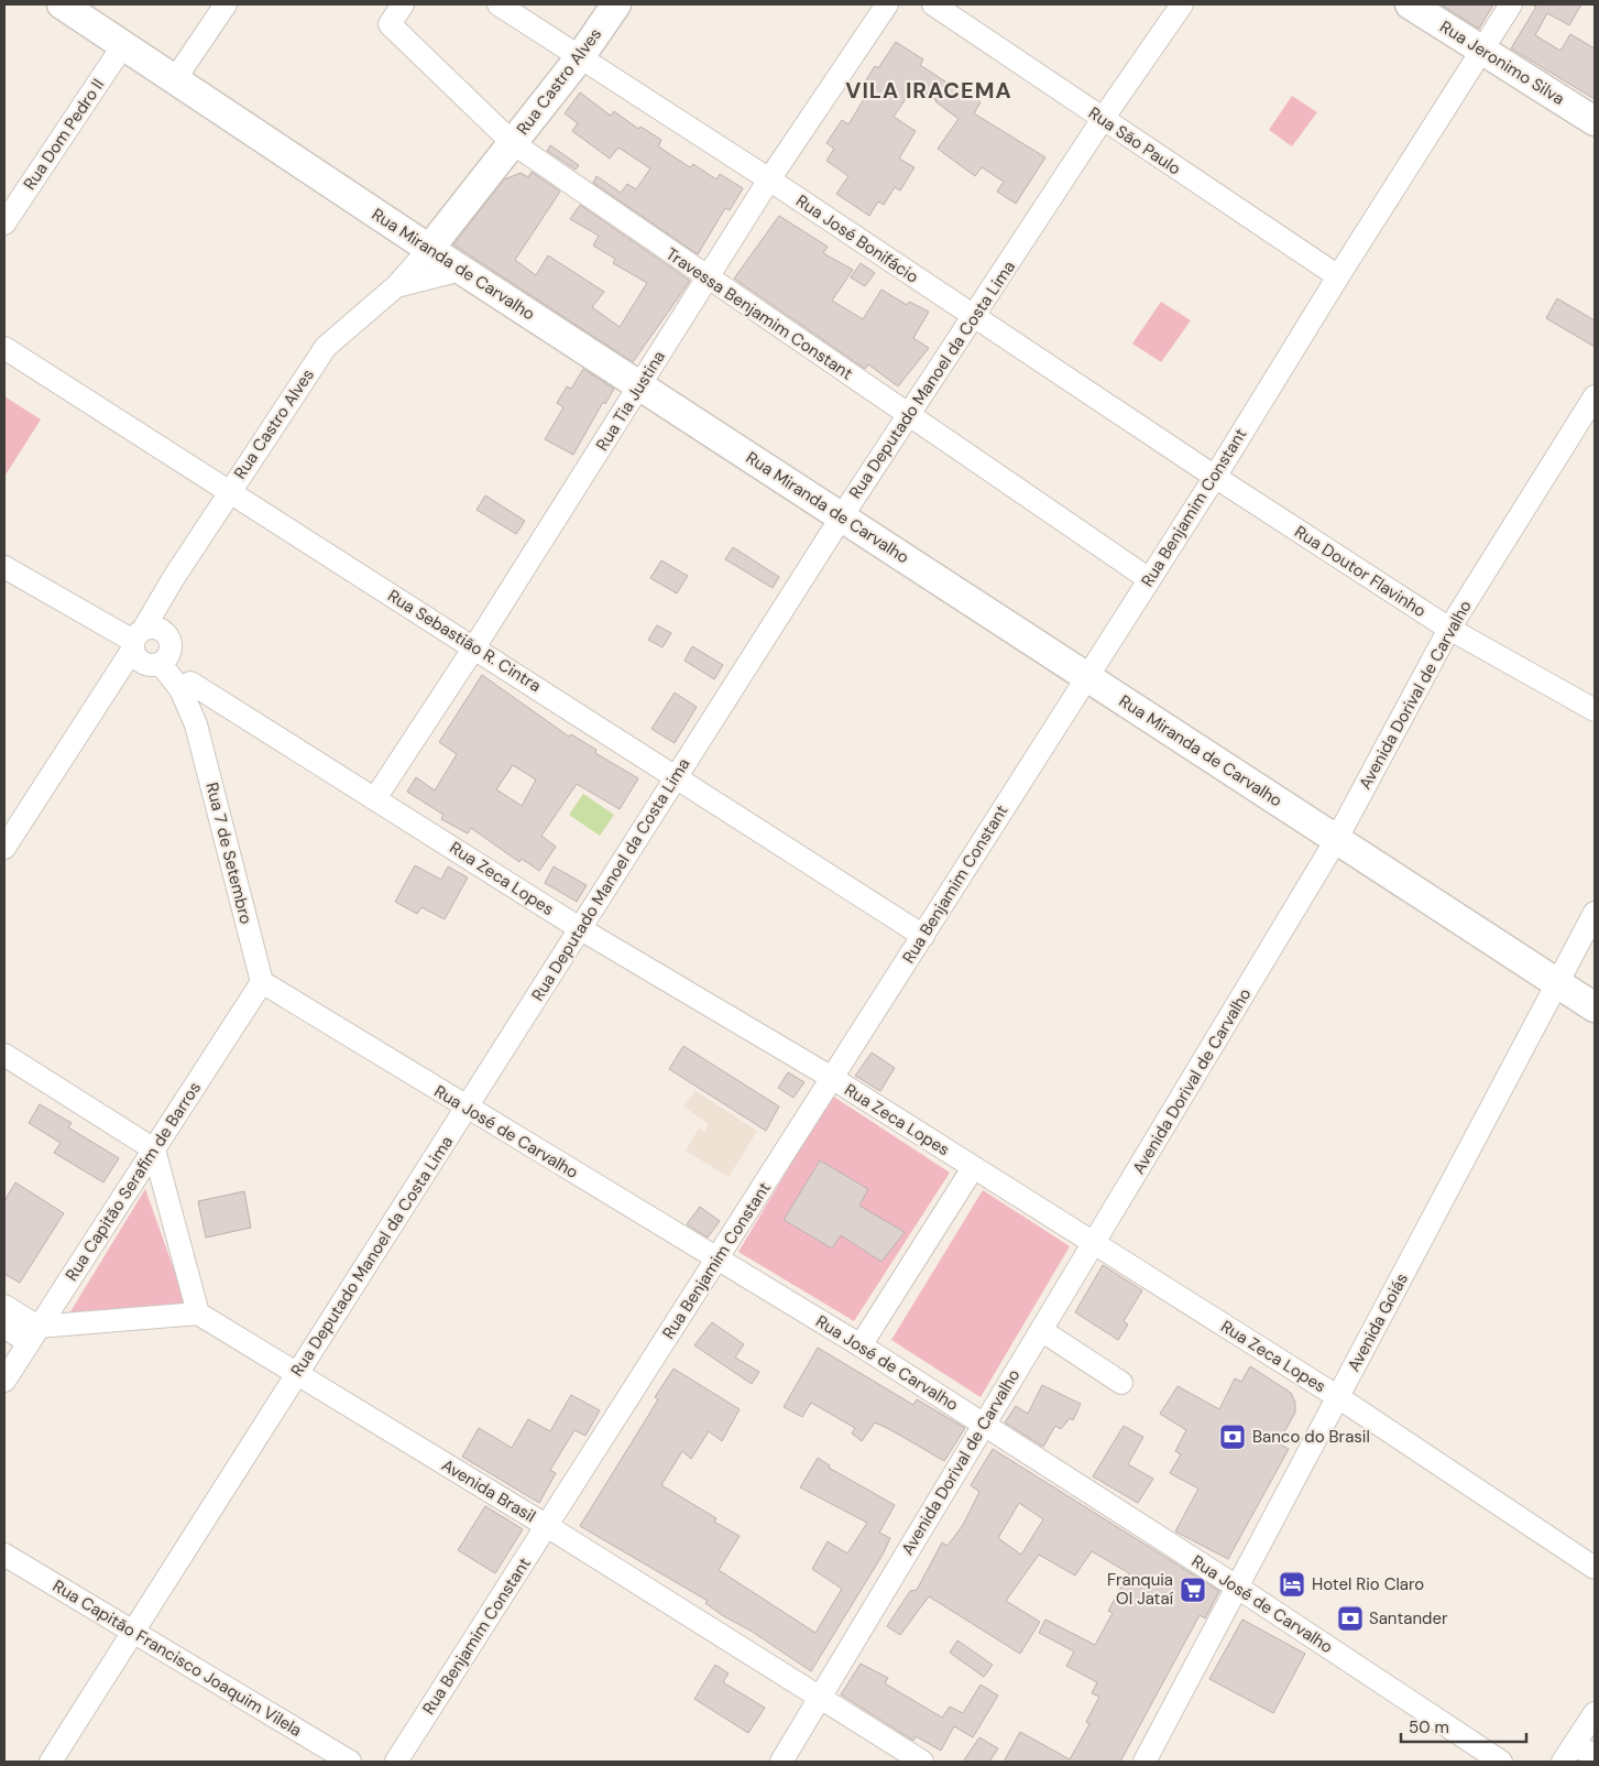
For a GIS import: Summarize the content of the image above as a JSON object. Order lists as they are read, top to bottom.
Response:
{
  "streets": {
    "main road": ["Rua Jeronimo Silva", "Rua Castro Alves", "Rua Miranda de Carvalho"],
    "street": [
      "Rua Dom Pedro II",
      "Rua São Paulo",
      "Rua José Bonifácio",
      "Travessa Benjamim Constant",
      "Rua Deputado Manoel da Costa Lima",
      "Rua Tia Justina",
      "Rua Benjamim Constant",
      "Rua Doutor Flavinho",
      "Rua Sebastião R. Cintra",
      "Avenida Dorival de Carvalho",
      "Rua 7 de Setembro",
      "Rua Zeca Lopes",
      "Rua José de Carvalho",
      "Rua Capitão Serafim de Barros",
      "Avenida Goiás",
      "Avenida Brasil",
      "Rua Capitão Francisco Joaquim Vilela"
    ]
  },
  "crossings": [
    ["Rua Jeronimo Silva", "Rua Benjamim Constant"],
    ["Rua Castro Alves", "Rua José Bonifácio"],
    ["Rua Castro Alves", "Rua Miranda de Carvalho"],
    ["Rua Castro Alves", "Travessa Benjamim Constant"],
    ["Rua Castro Alves", "Rua Sebastião R. Cintra"],
    ["Rua Castro Alves", "Rua 7 de Setembro"],
    ["Rua Dom Pedro II", "Rua Miranda de Carvalho"],
    ["Rua São Paulo", "Rua Deputado Manoel da Costa Lima"],
    ["Rua São Paulo", "Rua Benjamim Constant"],
    ["Rua José Bonifácio", "Rua Deputado Manoel da Costa Lima"],
    ["Rua José Bonifácio", "Rua Tia Justina"],
    ["Rua José Bonifácio", "Rua Benjamim Constant"],
    ["Rua José Bonifácio", "Rua Doutor Flavinho"],
    ["Rua Miranda de Carvalho", "Rua Deputado Manoel da Costa Lima"],
    ["Rua Miranda de Carvalho", "Rua Tia Justina"],
    ["Rua Miranda de Carvalho", "Rua Benjamim Constant"],
    ["Rua Miranda de Carvalho", "Avenida Dorival de Carvalho"],
    ["Rua Miranda de Carvalho", "Avenida Goiás"],
    ["Travessa Benjamim Constant", "Rua Deputado Manoel da Costa Lima"],
    ["Travessa Benjamim Constant", "Rua Tia Justina"],
    ["Travessa Benjamim Constant", "Rua Benjamim Constant"],
    ["Rua Deputado Manoel da Costa Lima", "Rua Sebastião R. Cintra"],
    ["Rua Deputado Manoel da Costa Lima", "Rua Zeca Lopes"],
    ["Rua Deputado Manoel da Costa Lima", "Rua José de Carvalho"],
    ["Rua Deputado Manoel da Costa Lima", "Avenida Brasil"],
    ["Rua Deputado Manoel da Costa Lima", "Rua Capitão Francisco Joaquim Vilela"],
    ["Rua Tia Justina", "Rua Sebastião R. Cintra"],
    ["Rua Tia Justina", "Rua Zeca Lopes"],
    ["Rua Benjamim Constant", "Rua Doutor Flavinho"],
    ["Rua Benjamim Constant", "Rua Sebastião R. Cintra"],
    ["Rua Benjamim Constant", "Rua Zeca Lopes"],
    ["Rua Benjamim Constant", "Rua José de Carvalho"],
    ["Rua Benjamim Constant", "Avenida Brasil"],
    ["Rua Doutor Flavinho", "Avenida Dorival de Carvalho"],
    ["Avenida Dorival de Carvalho", "Rua Zeca Lopes"],
    ["Avenida Dorival de Carvalho", "Rua José de Carvalho"],
    ["Avenida Dorival de Carvalho", "Avenida Brasil"],
    ["Rua 7 de Setembro", "Rua Zeca Lopes"],
    ["Rua 7 de Setembro", "Rua José de Carvalho"],
    ["Rua 7 de Setembro", "Rua Capitão Serafim de Barros"],
    ["Rua Zeca Lopes", "Avenida Goiás"],
    ["Rua José de Carvalho", "Rua Capitão Serafim de Barros"],
    ["Rua José de Carvalho", "Avenida Goiás"]
  ],
  "districts": ["VILA IRACEMA"],
  "places": {
    "bank": ["Banco do Brasil", "Santander"],
    "hotel": ["Hotel Rio Claro"],
    "supermarket": ["Franquia OI Jataí"]
  },
  "scale_bar": "50 m"
}
